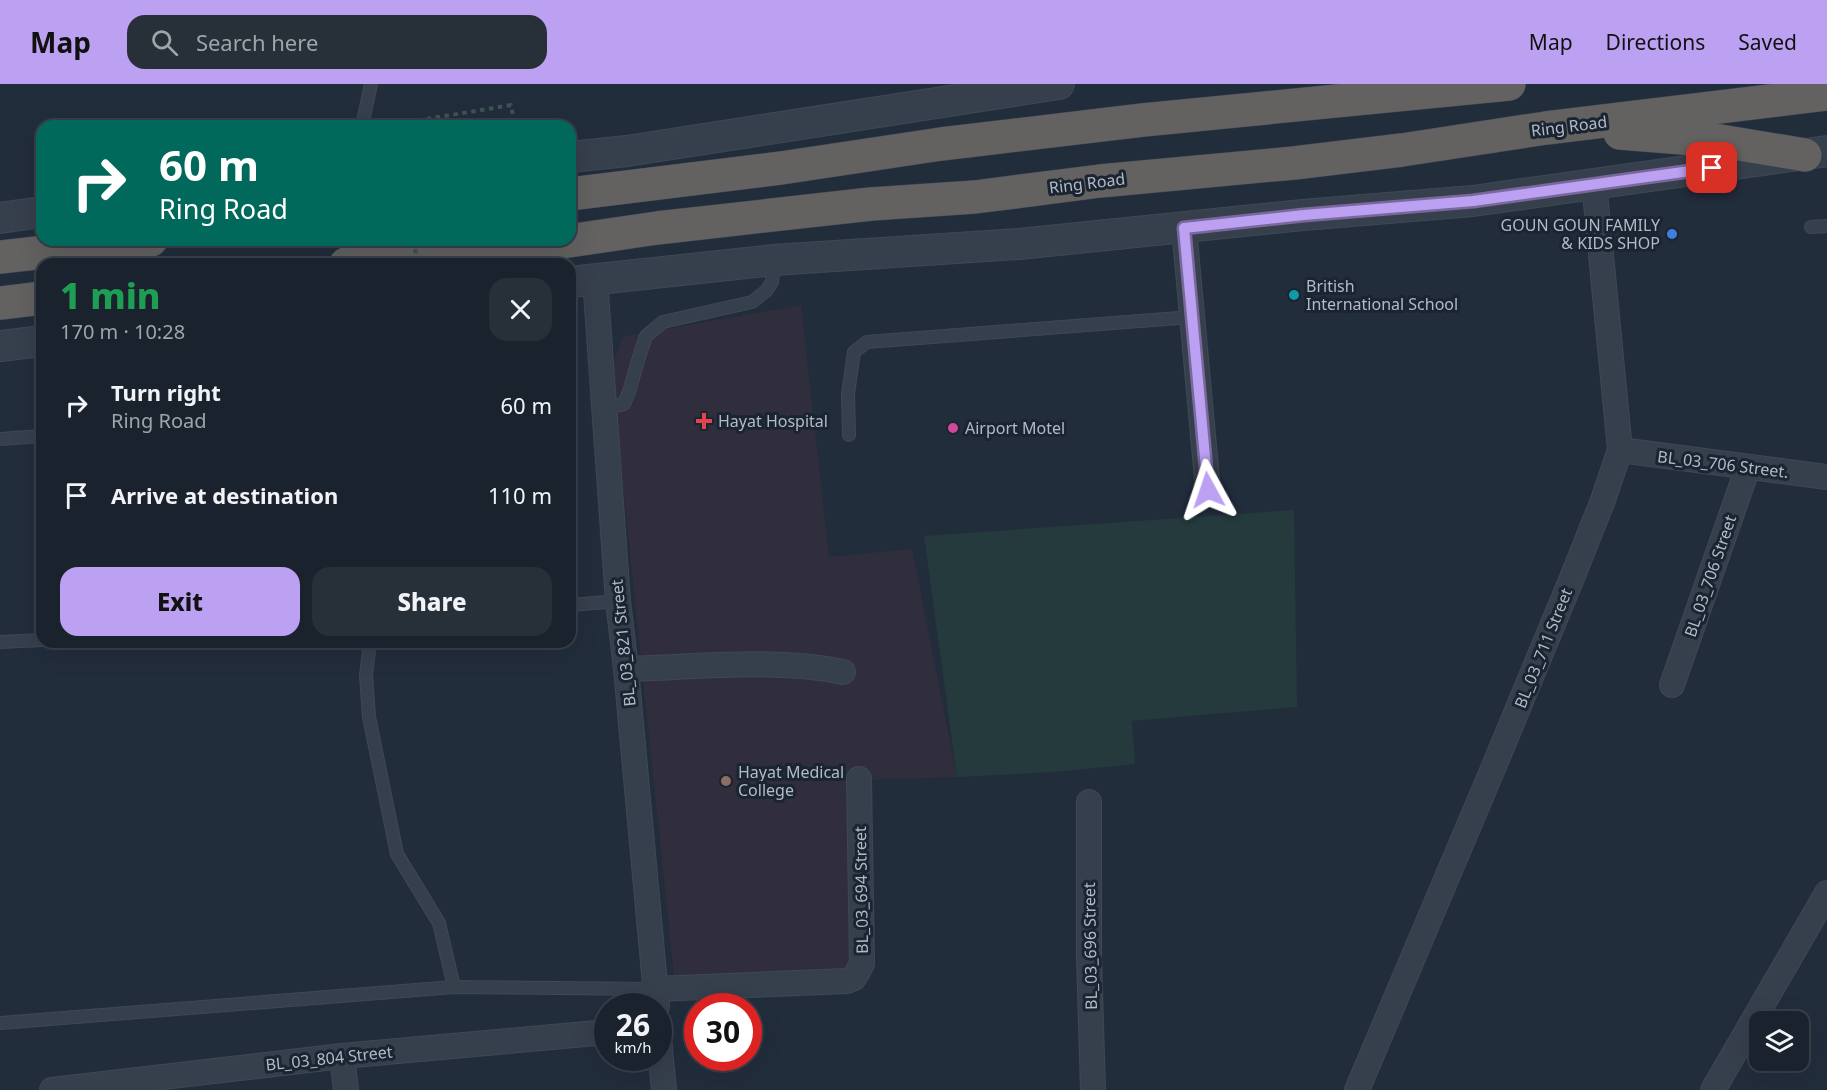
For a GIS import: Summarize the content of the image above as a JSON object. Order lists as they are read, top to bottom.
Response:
{
  "streets": {
    "highway": ["Ring Road"],
    "street": [
      "BL_03_706 Street.",
      "BL_03_706 Street",
      "BL_03_821 Street",
      "BL_03_711 Street",
      "BL_03_694 Street",
      "BL_03_696 Street",
      "BL_03_804 Street"
    ]
  },
  "crossings": [
    ["BL_03_706 Street.", "BL_03_706 Street"],
    ["BL_03_706 Street.", "BL_03_711 Street"]
  ],
  "places": {
    "other": [
      "GOUN GOUN FAMILY & KIDS SHOP",
      "British International School",
      "Airport Motel",
      "Hayat Medical College"
    ],
    "health": ["Hayat Hospital"]
  },
  "page": {
    "header": "Map",
    "search": "Search here",
    "nav": ["Map", "Directions", "Saved"],
    "turn": ["60 m", "Ring Road"],
    "heading": ["1 min", "170 m · 10:28"],
    "list": [
      {
        "name": "Turn right",
        "note": "Ring Road",
        "value": "60 m"
      },
      {
        "name": "Arrive at destination",
        "value": "110 m"
      }
    ],
    "buttons": ["Exit", "Share"],
    "speed": "26 km/h",
    "limit": "30"
  }
}
